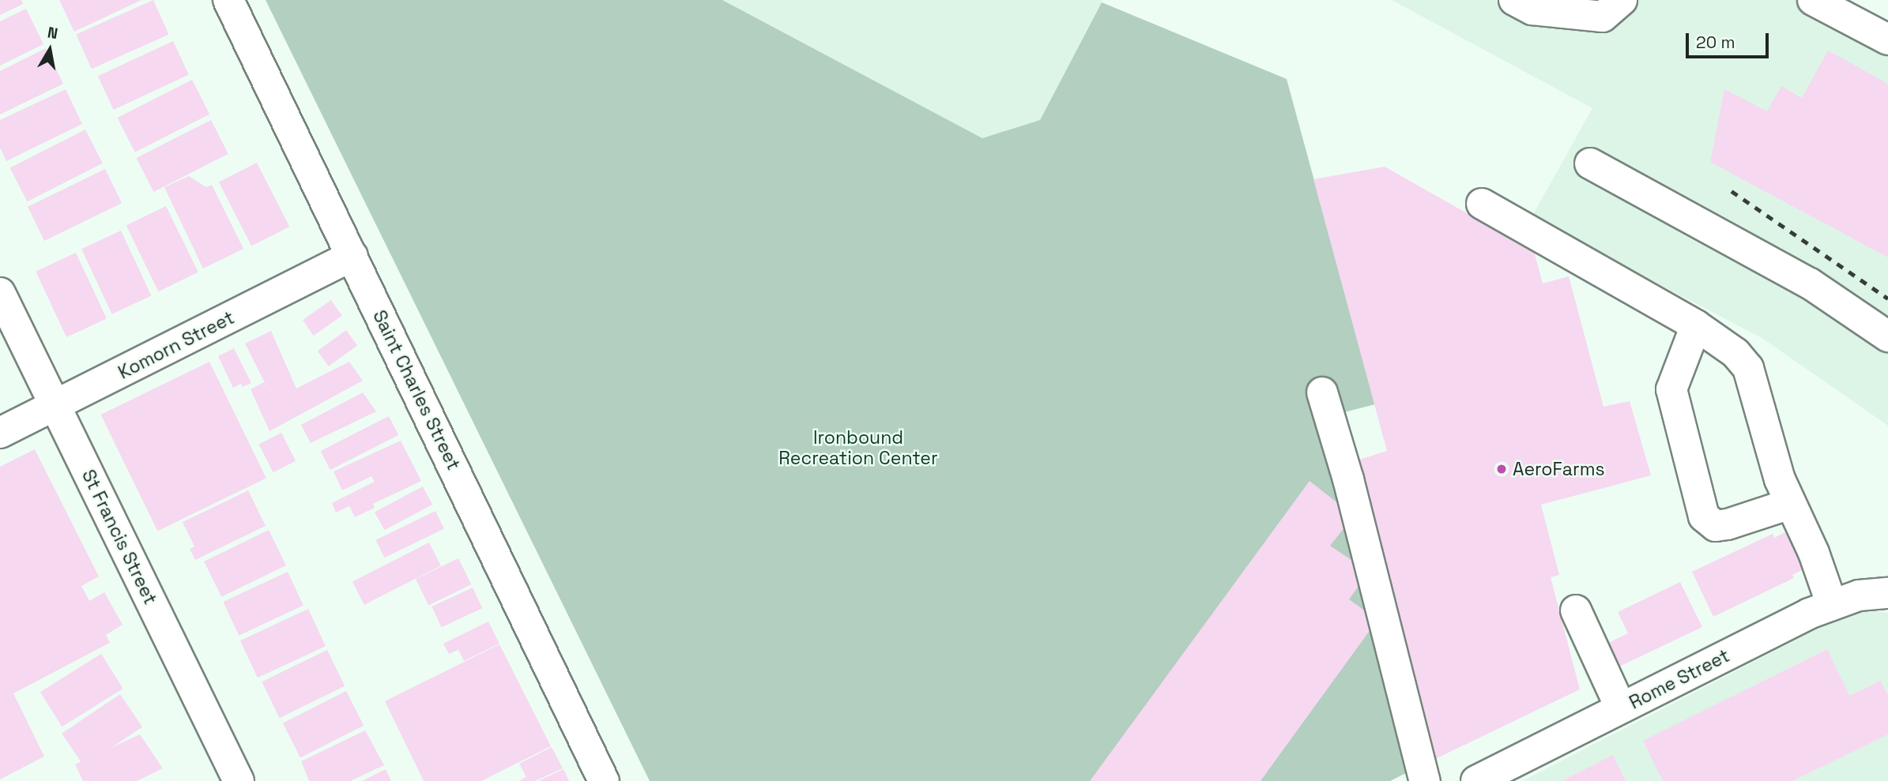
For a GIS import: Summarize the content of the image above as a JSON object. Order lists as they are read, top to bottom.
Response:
{
  "streets": {
    "street": [
      "Komorn Street",
      "Saint Charles Street",
      "St Francis Street",
      "Rome Street"
    ]
  },
  "crossings": [
    ["Komorn Street", "Saint Charles Street"],
    ["Komorn Street", "St Francis Street"]
  ],
  "parks": ["Ironbound Recreation Center"],
  "places": ["AeroFarms"],
  "scale_bar": "20 m",
  "north": "top"
}
